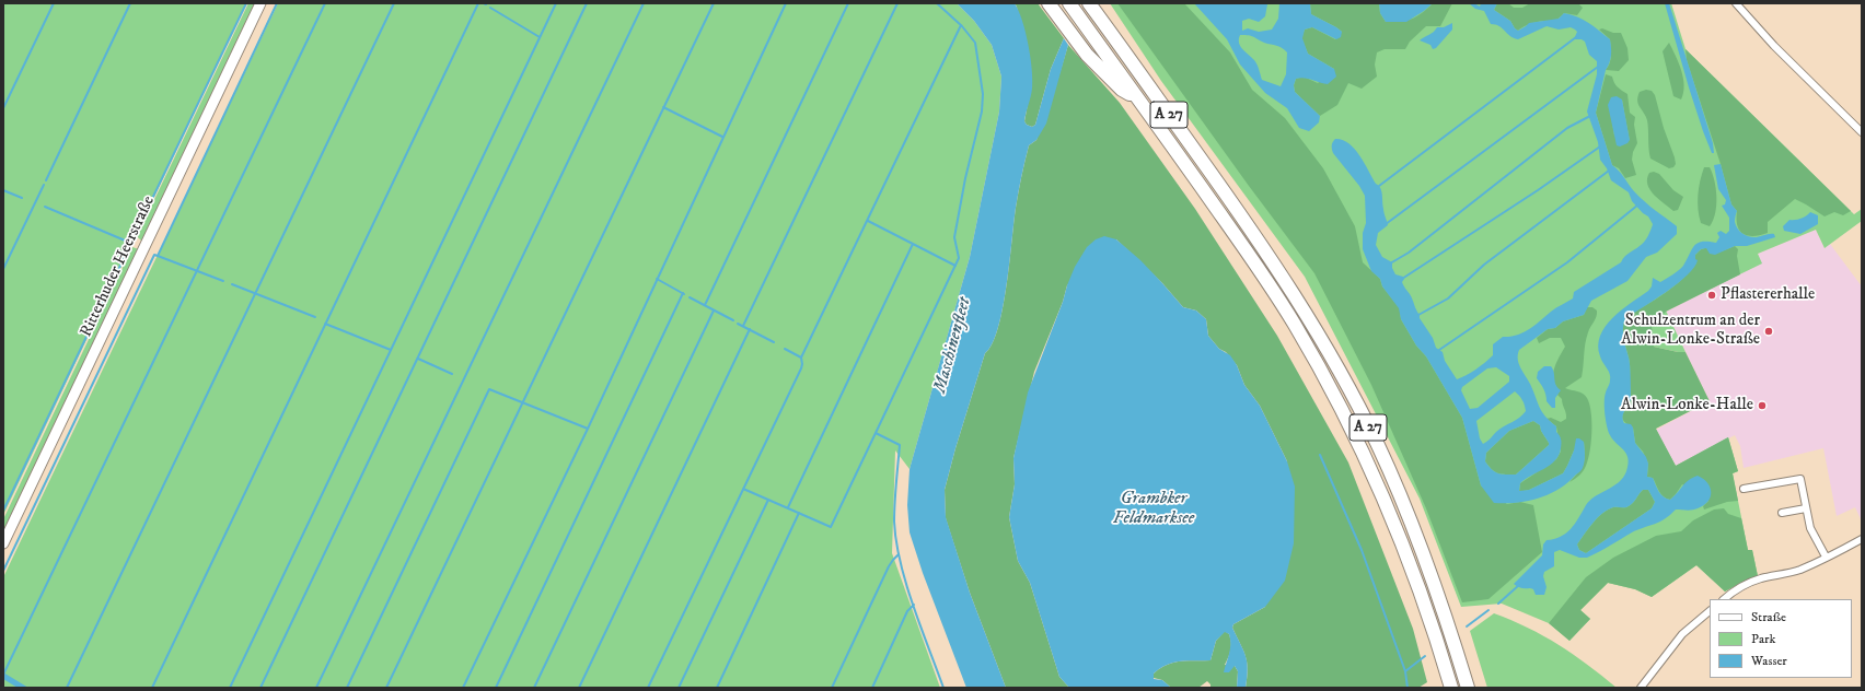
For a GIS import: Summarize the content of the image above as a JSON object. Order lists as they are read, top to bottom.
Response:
{
  "streets": {
    "highway": ["A 27"],
    "main road": ["Ritterhuder Heerstraße"]
  },
  "water": ["Maschinenfleet", "Grambker Feldmarksee"],
  "places": ["Pflastererhalle", "Schulzentrum an der Alwin-Lonke-Straße", "Alwin-Lonke-Halle"],
  "legend": ["Straße", "Park", "Wasser"]
}
